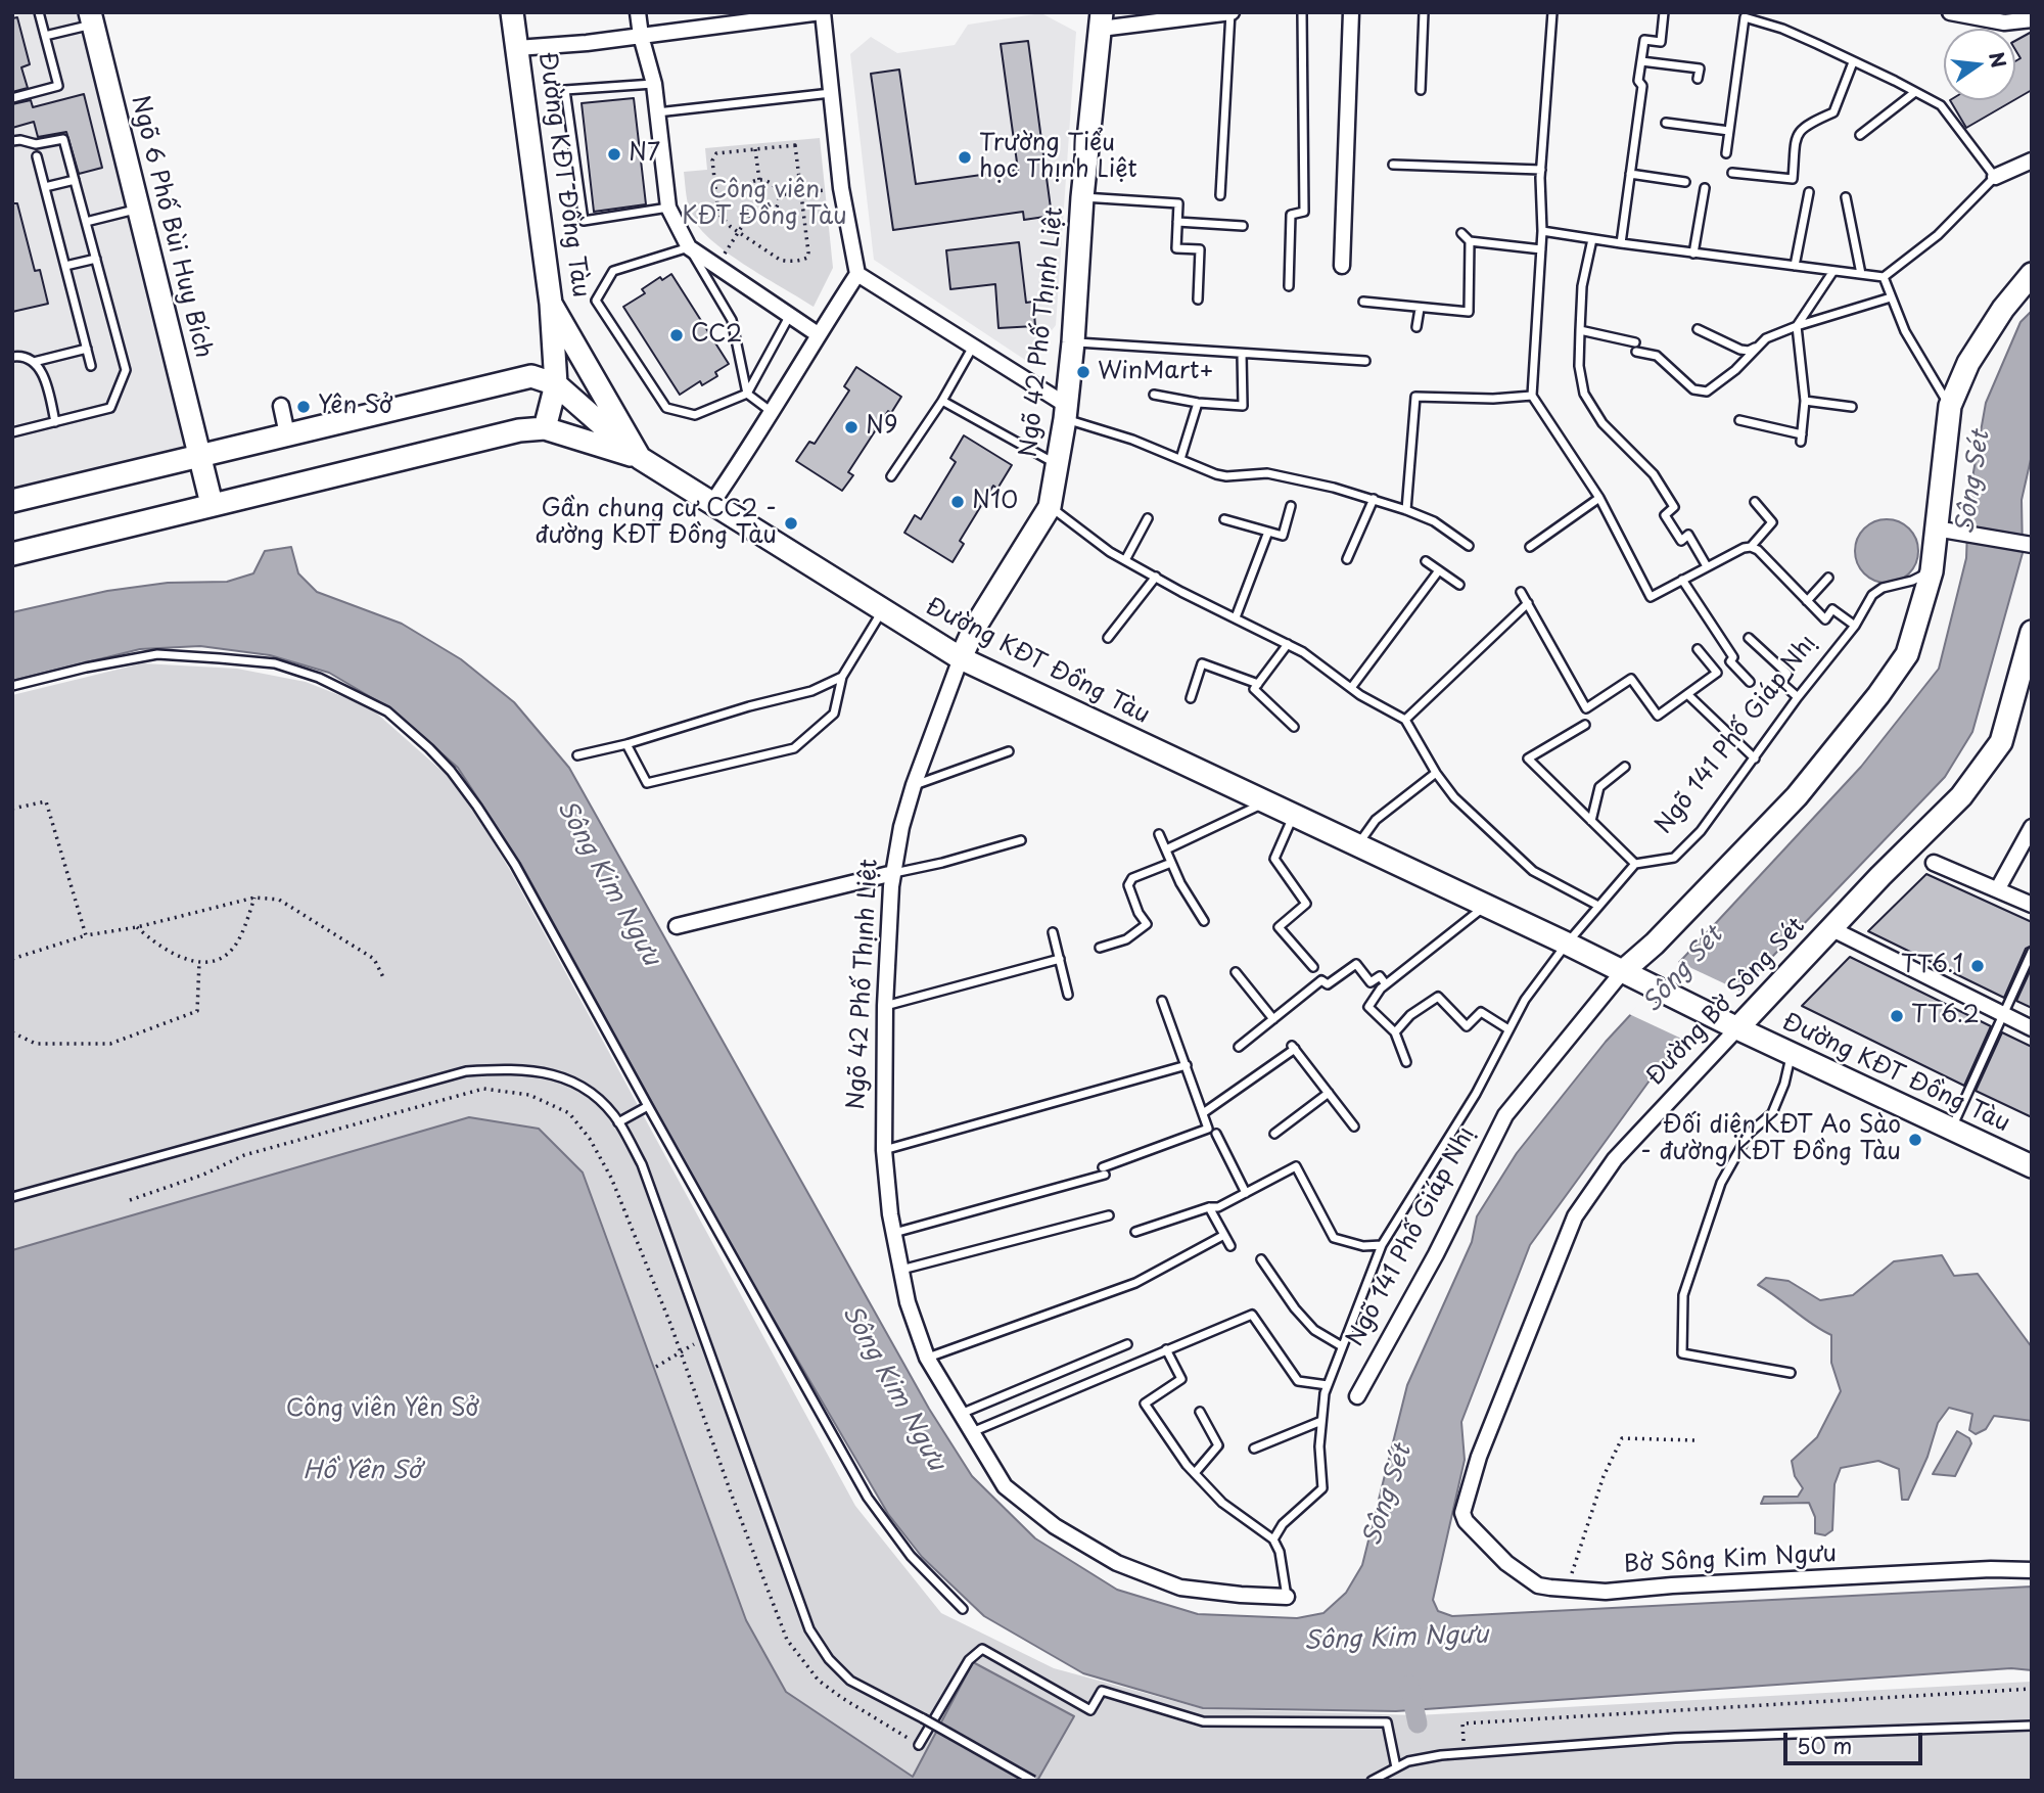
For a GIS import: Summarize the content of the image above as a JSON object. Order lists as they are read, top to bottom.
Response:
{
  "streets": {
    "street": [
      "Đường KĐT Đồng Tàu",
      "Ngõ 6 Phố Bùi Huy Bích",
      "Ngõ 42 Phố Thịnh Liệt",
      "Ngõ 141 Phố Giáp Nhị",
      "Đường Bờ Sông Sét",
      "Bờ Sông Kim Ngưu"
    ]
  },
  "crossings": [
    ["Đường KĐT Đồng Tàu", "Ngõ 42 Phố Thịnh Liệt"],
    ["Đường KĐT Đồng Tàu", "Ngõ 141 Phố Giáp Nhị"],
    ["Đường KĐT Đồng Tàu", "Đường Bờ Sông Sét"],
    ["Đường Bờ Sông Sét", "Bờ Sông Kim Ngưu"]
  ],
  "water": ["Sông Sét", "Sông Kim Ngưu", "Hồ Yên Sở"],
  "parks": ["Công viên KĐT Đồng Tàu", "Công viên Yên Sở"],
  "places": [
    "N7",
    "Trường Tiểu học Thịnh Liệt",
    "CC2",
    "WinMart+",
    "Yên Sở",
    "N9",
    "N10",
    "Gần chung cư CC2 - đường KĐT Đồng Tàu",
    "TT6.1",
    "TT6.2",
    "Đối diện KĐT Ao Sào - đường KĐT Đồng Tàu"
  ],
  "scale_bar": "50 m",
  "north": "right"
}
